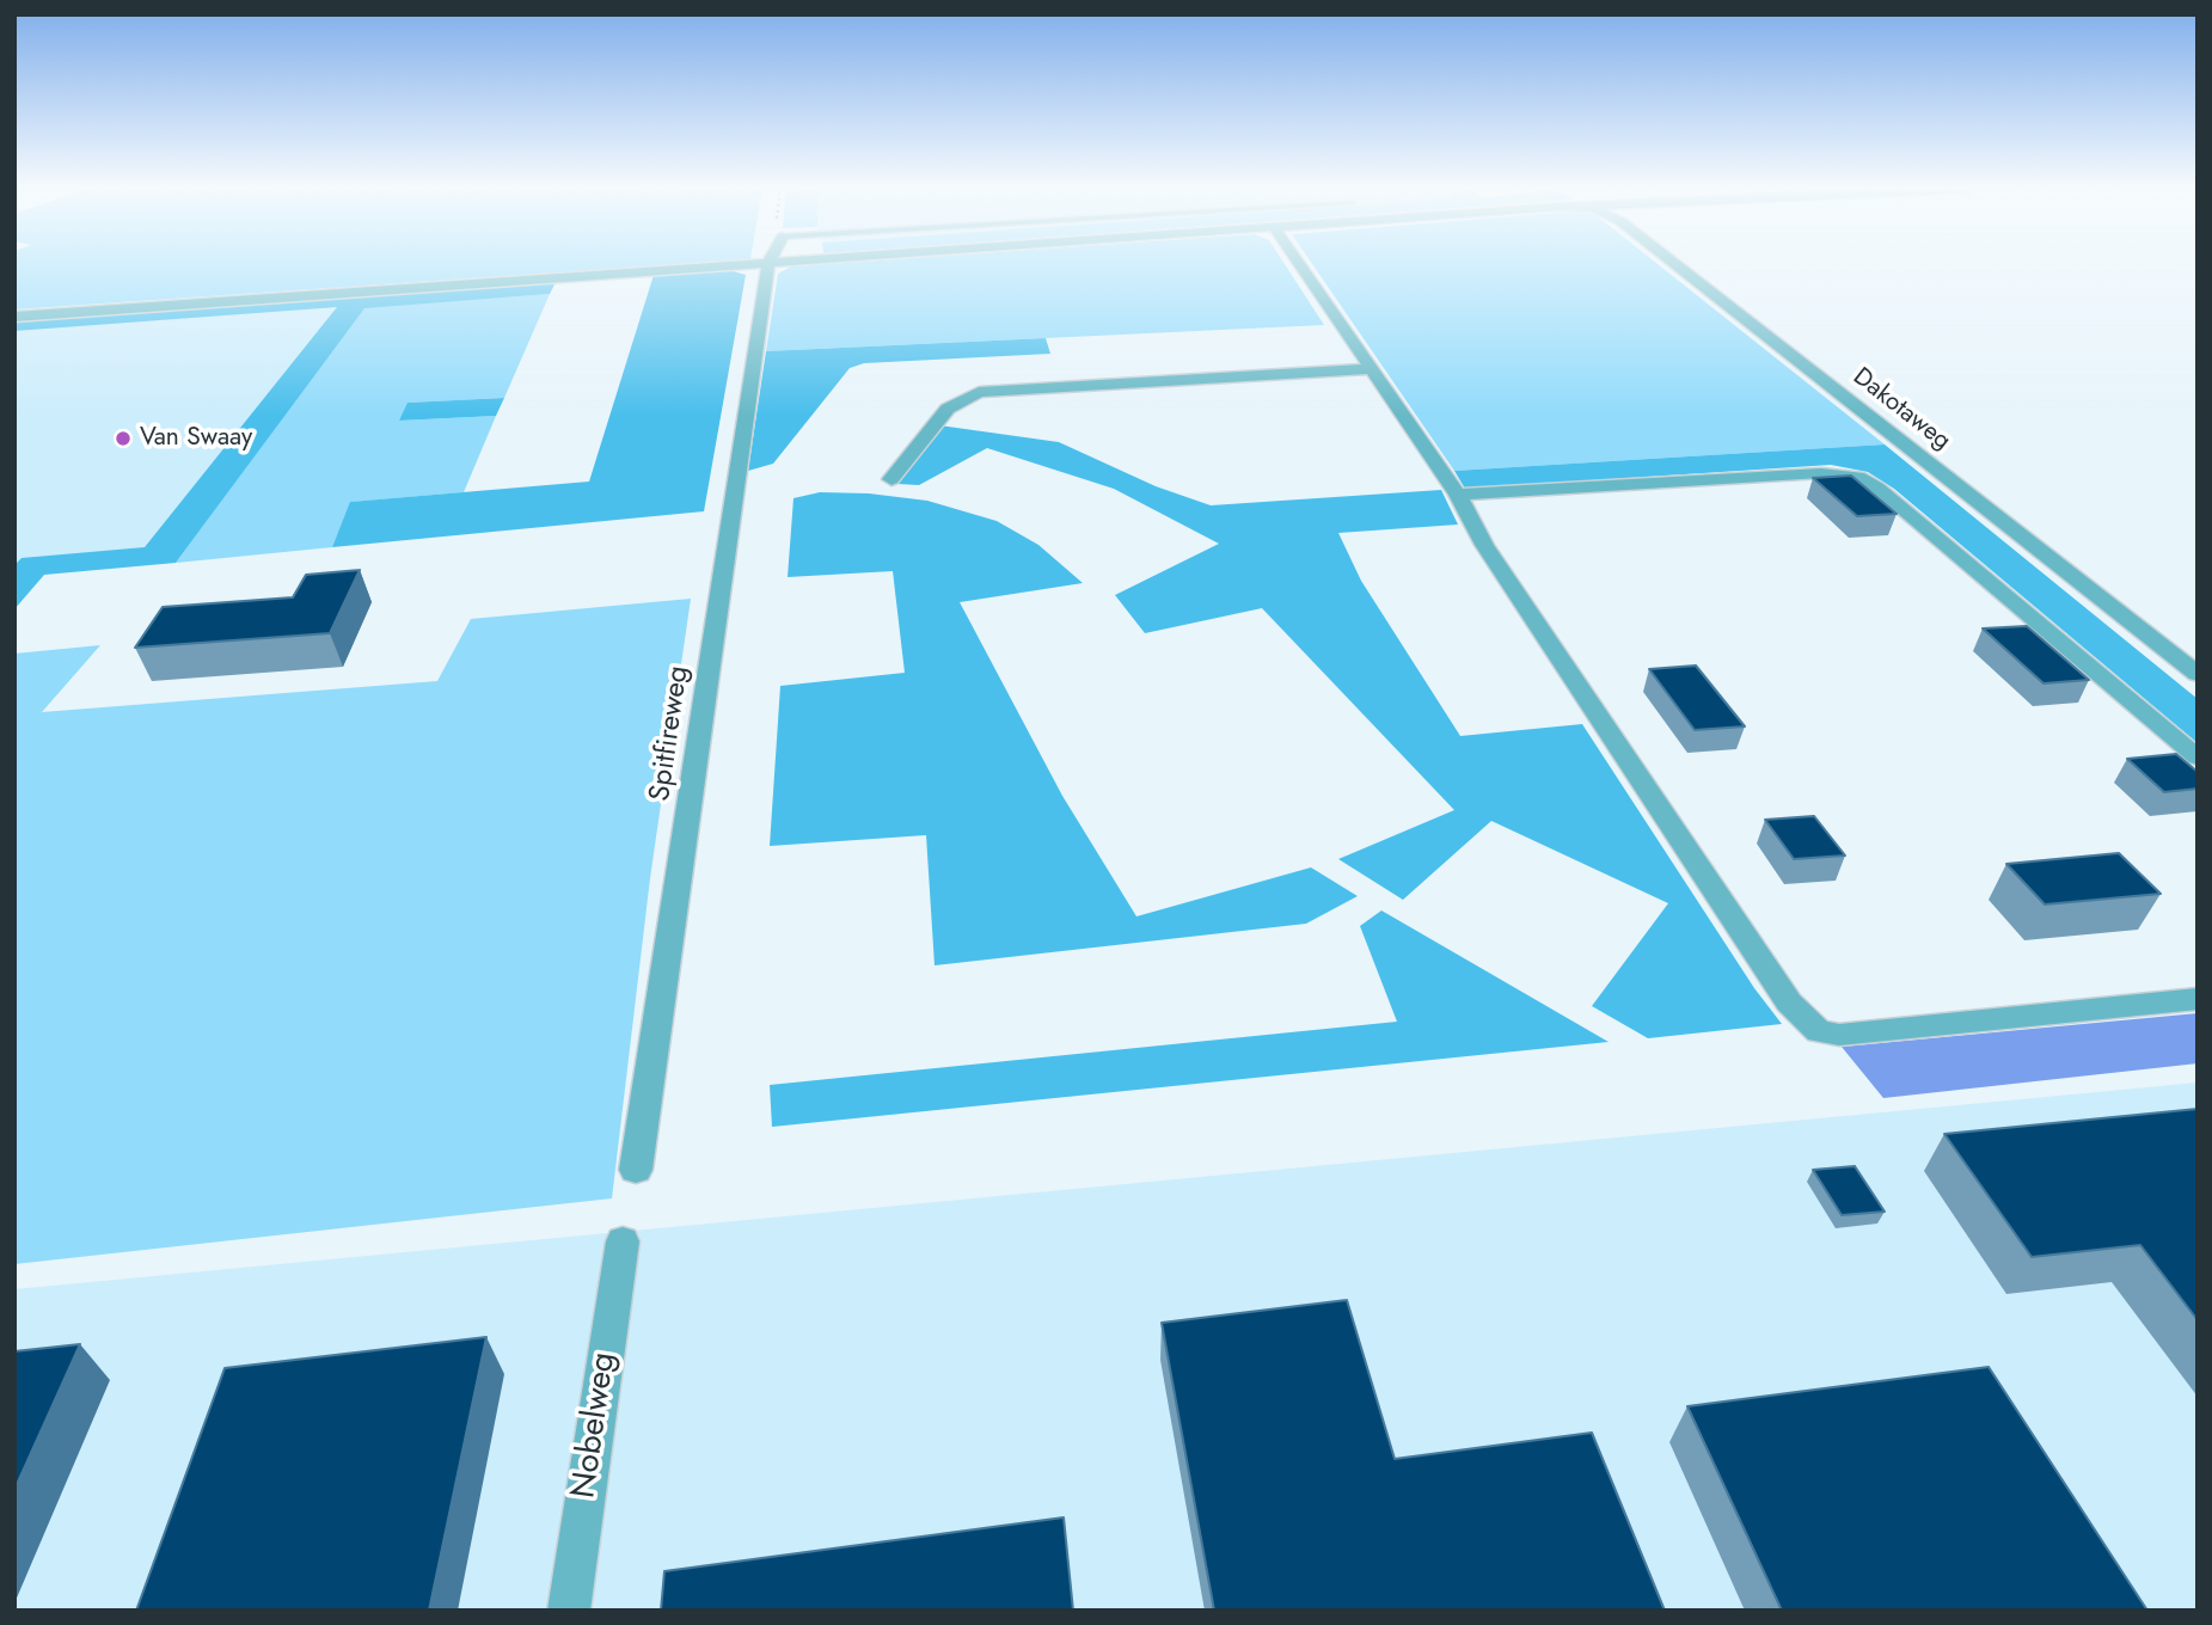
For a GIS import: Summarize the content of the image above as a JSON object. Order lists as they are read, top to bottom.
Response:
{
  "streets": {
    "street": ["Dakotaweg", "Spitfireweg", "Nobelweg"]
  },
  "places": ["Van Swaay"]
}
